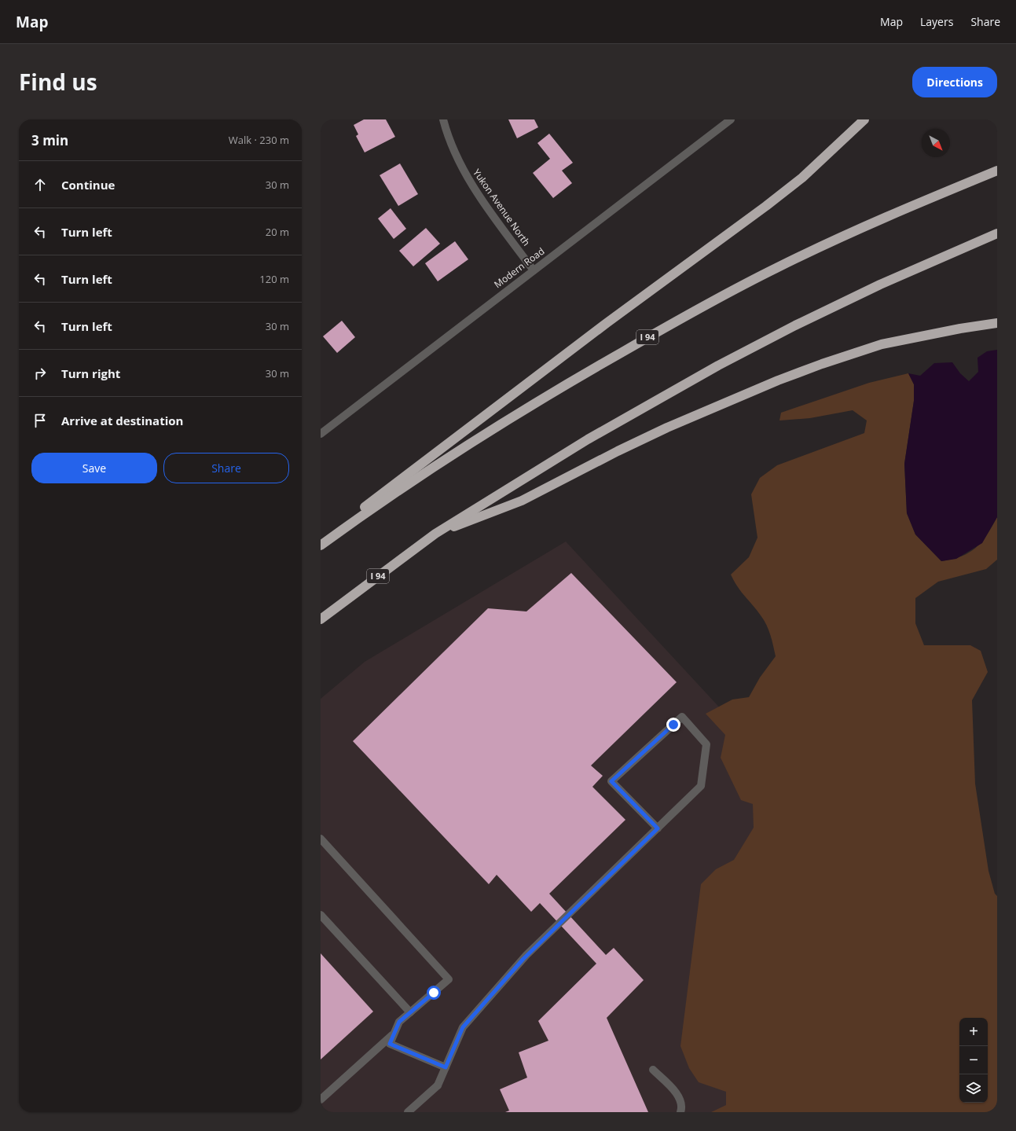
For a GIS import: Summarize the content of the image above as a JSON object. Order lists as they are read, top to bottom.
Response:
{
  "streets": {
    "highway": ["I 94"],
    "street": ["Yukon Avenue North", "Modern Road"]
  },
  "crossings": [
    ["Yukon Avenue North", "Modern Road"]
  ],
  "north": "bottom right",
  "page": {
    "header": "Map",
    "nav": ["Map", "Layers", "Share"],
    "title": "Find us",
    "buttons": [
      "Directions",
      ["Save", "Share"]
    ],
    "heading": ["3 min", "Walk · 230 m"],
    "list": [
      ["Continue", "30 m"],
      ["Turn left", "20 m"],
      ["Turn left", "120 m"],
      ["Turn left", "30 m"],
      ["Turn right", "30 m"],
      "Arrive at destination"
    ],
    "map_buttons": ["+", "−"]
  }
}
